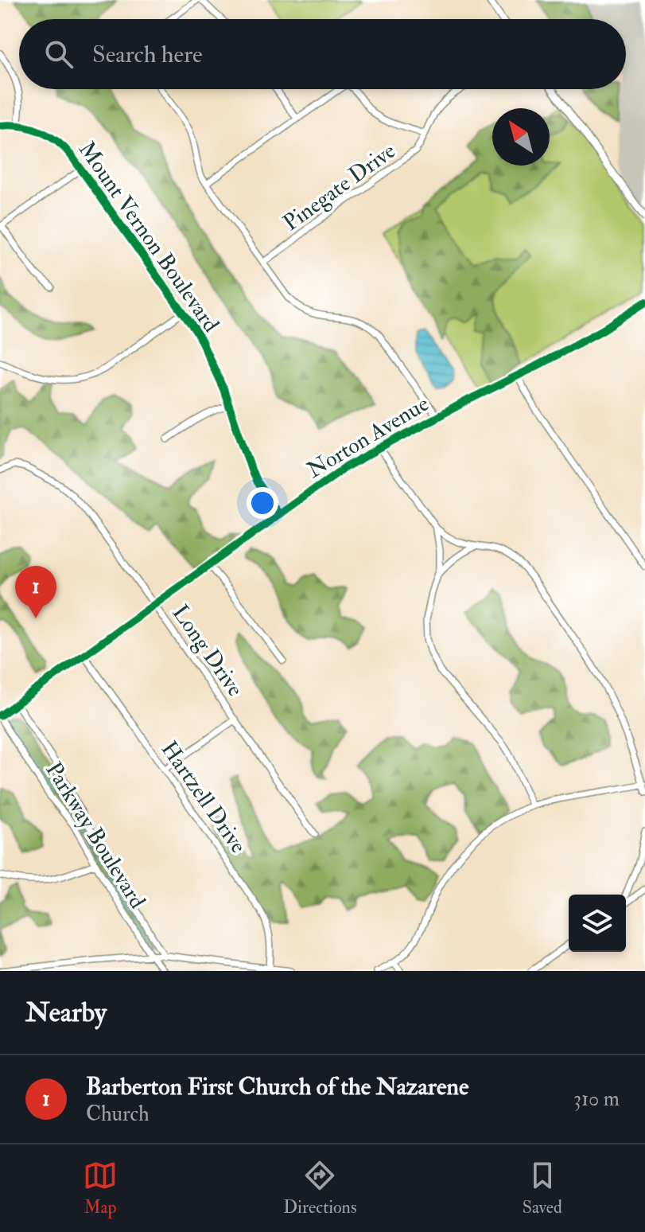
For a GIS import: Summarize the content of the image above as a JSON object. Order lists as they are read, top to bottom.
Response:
{
  "streets": {
    "main road": ["Norton Avenue"],
    "street": [
      "Pinegate Drive",
      "Mount Vernon Boulevard",
      "Long Drive",
      "Hartzell Drive",
      "Parkway Boulevard"
    ]
  },
  "crossings": [
    ["Mount Vernon Boulevard", "Norton Avenue"],
    ["Norton Avenue", "Long Drive"],
    ["Norton Avenue", "Hartzell Drive"],
    ["Norton Avenue", "Parkway Boulevard"]
  ],
  "north": "top left",
  "page": {
    "search": "Search here",
    "pins": "1",
    "heading": "Nearby",
    "list": [
      {
        "mark": "1",
        "name": "Barberton First Church of the Nazarene",
        "note": "Church",
        "value": "310 m"
      }
    ],
    "nav": ["Map", "Directions", "Saved"]
  }
}
